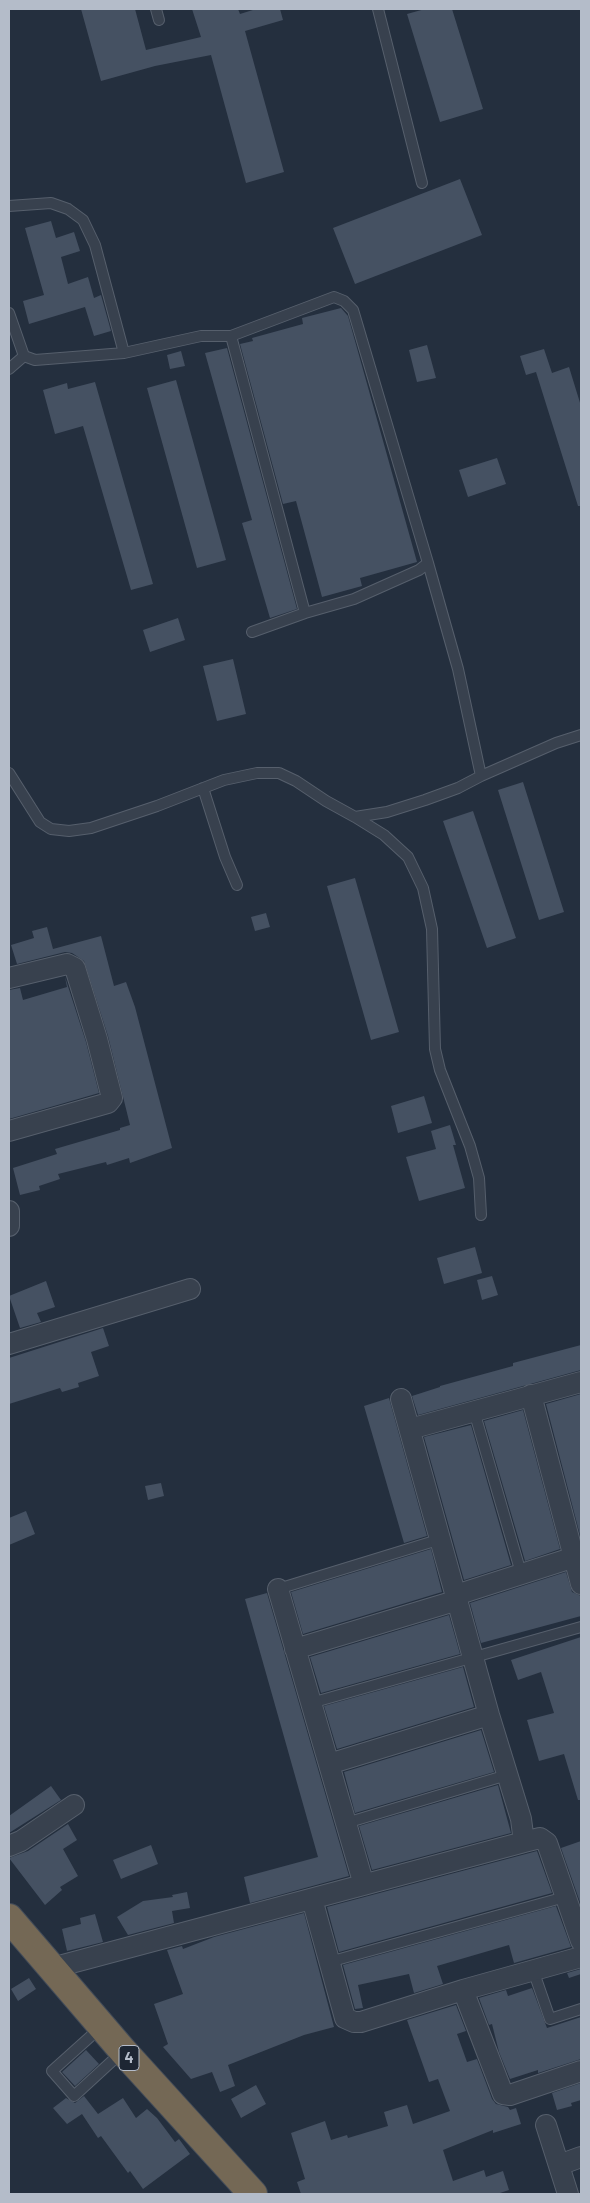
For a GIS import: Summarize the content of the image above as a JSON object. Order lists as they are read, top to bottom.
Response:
{
  "streets": {
    "highway": ["4"]
  }
}
